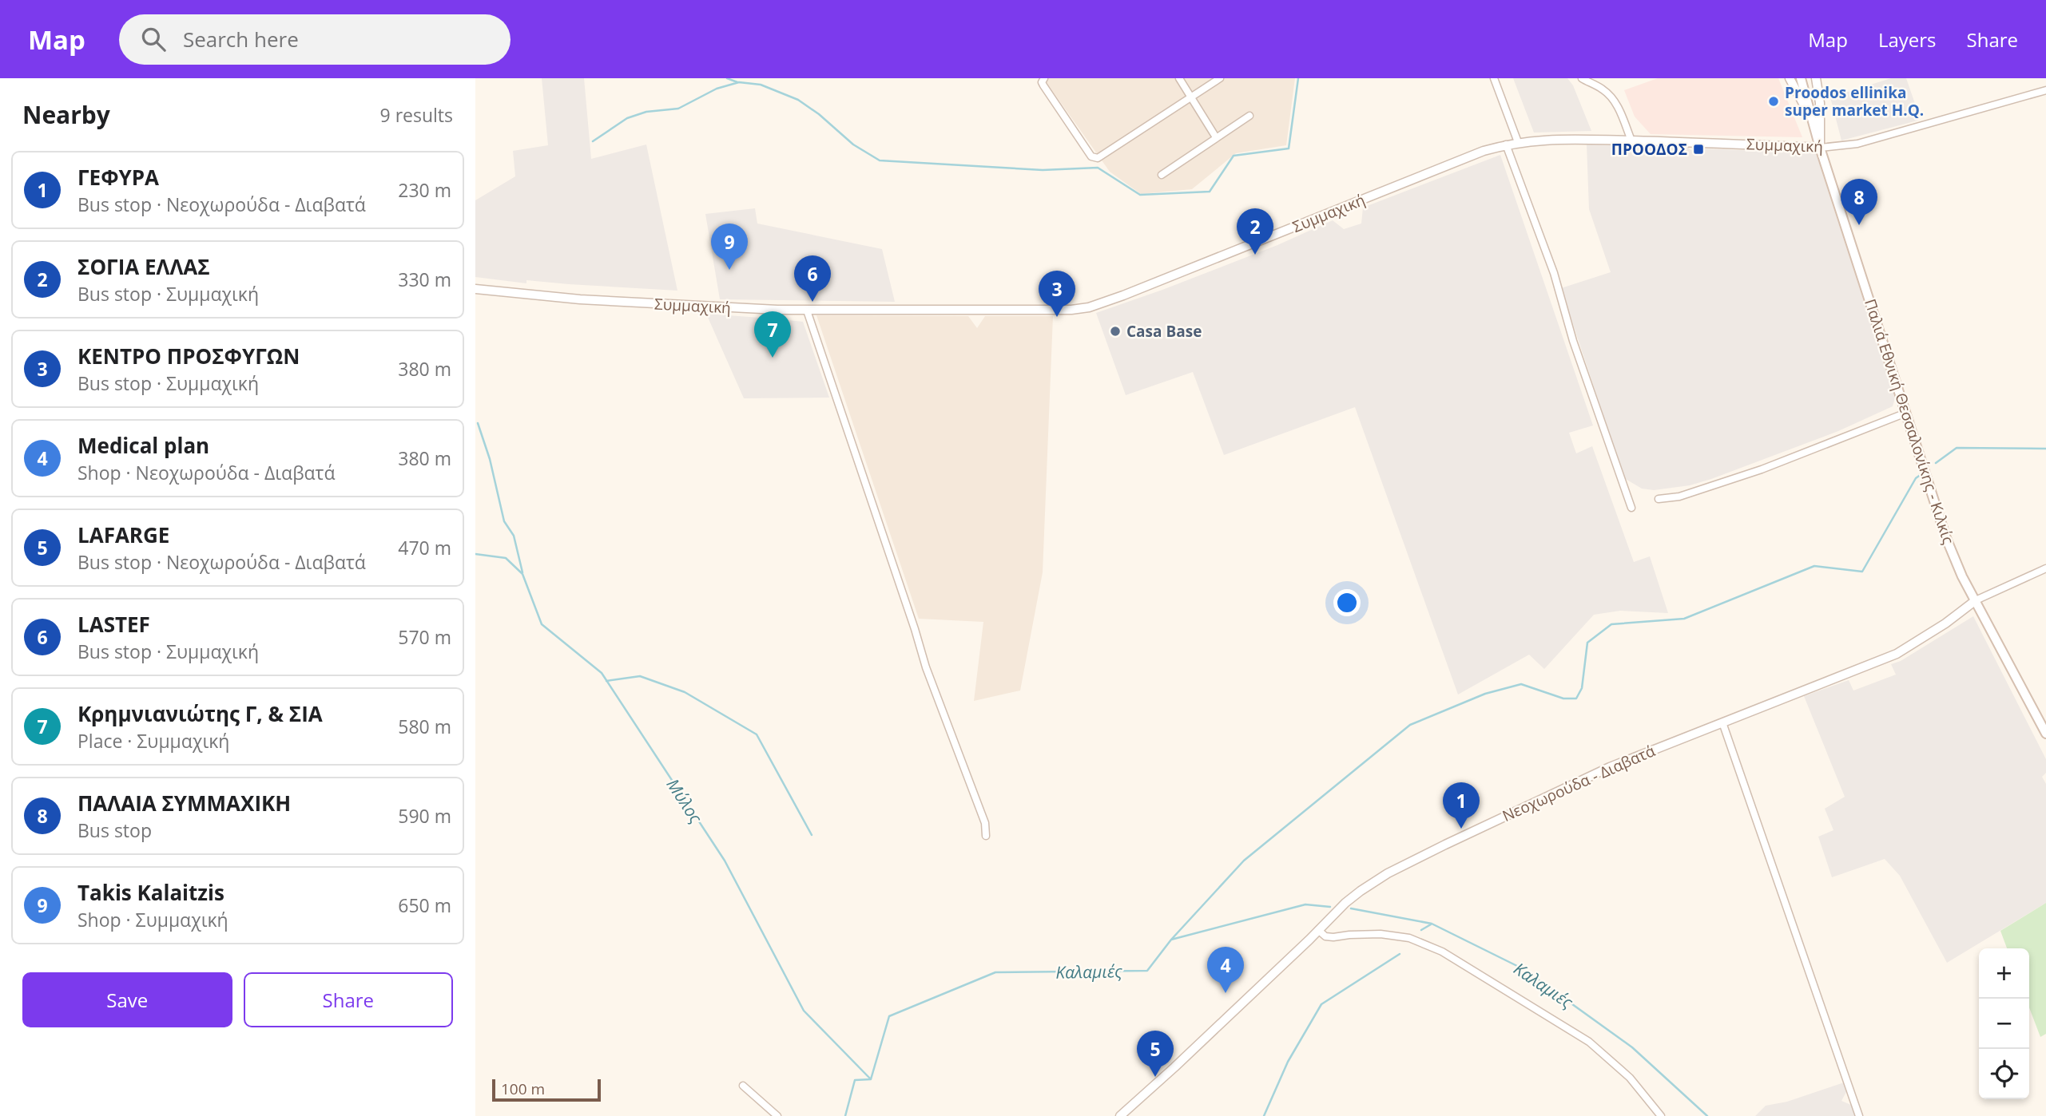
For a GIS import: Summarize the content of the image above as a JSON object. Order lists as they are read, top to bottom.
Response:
{
  "streets": {
    "main road": ["Παλιά Εθνική Θεσσαλονίκης - Κιλκίς"],
    "street": ["Συμμαχική", "Νεοχωρούδα - Διαβατά"]
  },
  "crossings": [
    ["Συμμαχική", "Παλιά Εθνική Θεσσαλονίκης - Κιλκίς"],
    ["Παλιά Εθνική Θεσσαλονίκης - Κιλκίς", "Νεοχωρούδα - Διαβατά"]
  ],
  "water": ["Μύλος", "Καλαμιές"],
  "places": {
    "other": ["Proodos ellinika super market H.Q.", "Casa Base"],
    "transit": ["ΠΡΟΟΔΟΣ"]
  },
  "scale_bar": "100 m",
  "page": {
    "header": "Map",
    "search": "Search here",
    "nav": ["Map", "Layers", "Share"],
    "heading": ["Nearby", "9 results"],
    "list": [
      {
        "mark": "1",
        "name": "ΓΕΦΥΡΑ",
        "note": "Bus stop · Νεοχωρούδα - Διαβατά",
        "value": "230 m"
      },
      {
        "mark": "2",
        "name": "ΣΟΓΙΑ ΕΛΛΑΣ",
        "note": "Bus stop · Συμμαχική",
        "value": "330 m"
      },
      {
        "mark": "3",
        "name": "ΚΕΝΤΡΟ ΠΡΟΣΦΥΓΩΝ",
        "note": "Bus stop · Συμμαχική",
        "value": "380 m"
      },
      {
        "mark": "4",
        "name": "Medical plan",
        "note": "Shop · Νεοχωρούδα - Διαβατά",
        "value": "380 m"
      },
      {
        "mark": "5",
        "name": "LAFARGE",
        "note": "Bus stop · Νεοχωρούδα - Διαβατά",
        "value": "470 m"
      },
      {
        "mark": "6",
        "name": "LASTEF",
        "note": "Bus stop · Συμμαχική",
        "value": "570 m"
      },
      {
        "mark": "7",
        "name": "Κρημνιανιώτης Γ, & ΣΙΑ",
        "note": "Place · Συμμαχική",
        "value": "580 m"
      },
      {
        "mark": "8",
        "name": "ΠΑΛΑΙΑ ΣΥΜΜΑΧΙΚΗ",
        "note": "Bus stop",
        "value": "590 m"
      },
      {
        "mark": "9",
        "name": "Takis Kalaitzis",
        "note": "Shop · Συμμαχική",
        "value": "650 m"
      }
    ],
    "pins": [
      "8",
      "2",
      "9",
      "6",
      "3",
      "7",
      "1",
      "4",
      "5"
    ],
    "map_buttons": ["+", "−"],
    "buttons": ["Save", "Share"],
    "scale": "100 m"
  }
}
